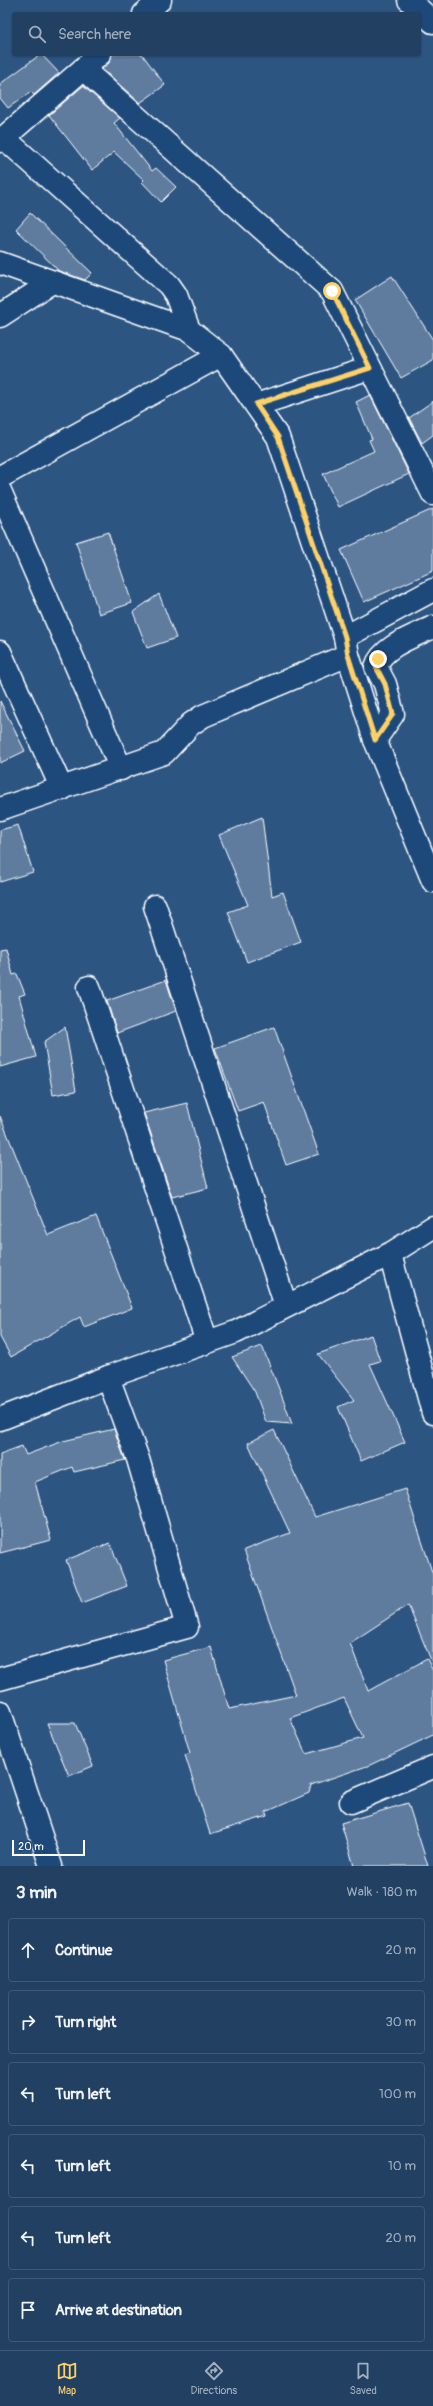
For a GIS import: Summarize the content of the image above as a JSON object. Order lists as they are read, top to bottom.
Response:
{
  "scale_bar": "20 m",
  "page": {
    "search": "Search here",
    "scale": "20 m",
    "heading": ["3 min", "Walk · 180 m"],
    "list": [
      ["Continue", "20 m"],
      ["Turn right", "30 m"],
      ["Turn left", "100 m"],
      ["Turn left", "10 m"],
      ["Turn left", "20 m"],
      "Arrive at destination"
    ],
    "nav": ["Map", "Directions", "Saved"]
  }
}
